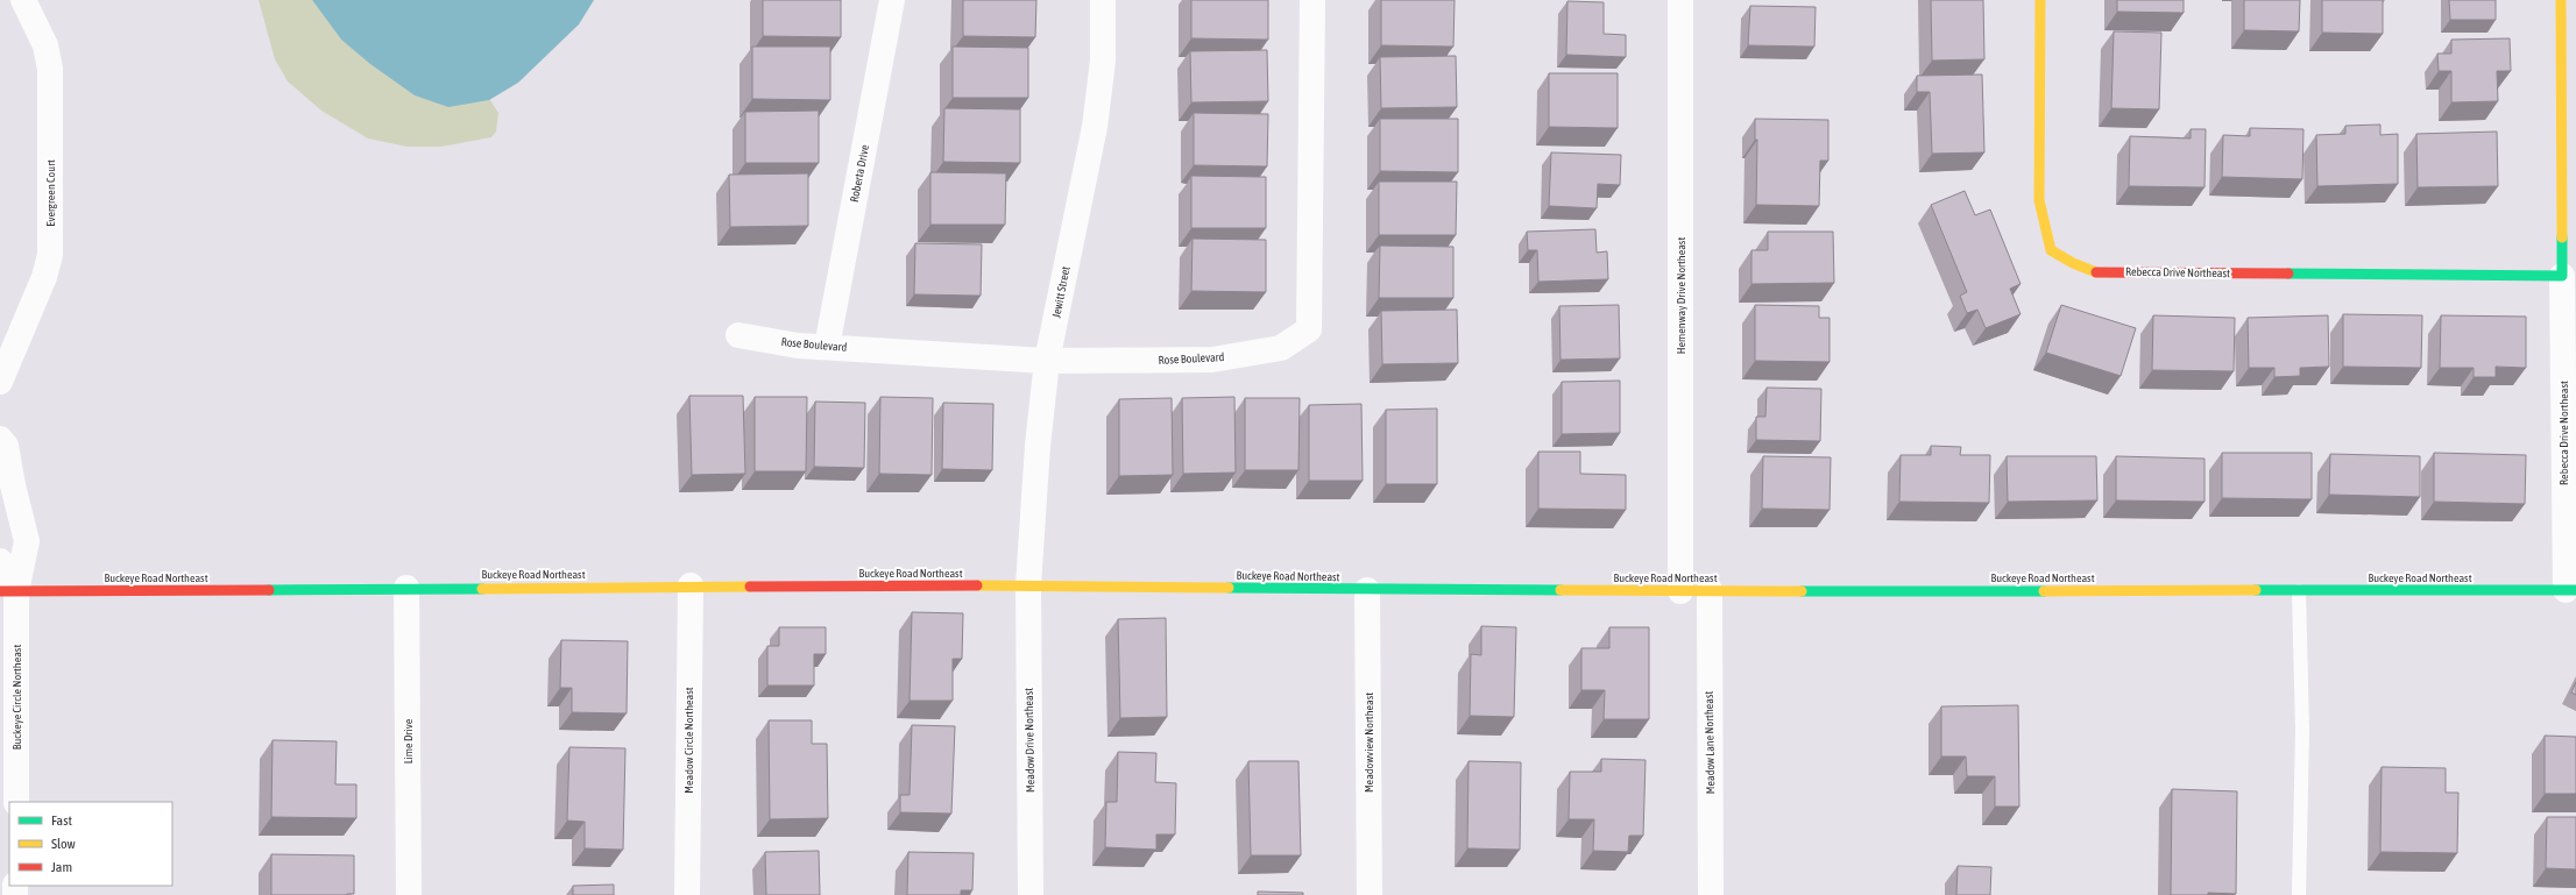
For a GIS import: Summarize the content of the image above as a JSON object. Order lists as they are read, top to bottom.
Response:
{
  "streets": {
    "street": [
      "Roberta Drive",
      "Evergreen Court",
      "Rebecca Drive Northeast",
      "Jewitt Street",
      "Hemenway Drive Northeast",
      "Rose Boulevard",
      "Buckeye Road Northeast",
      "Buckeye Circle Northeast",
      "Meadow Circle Northeast",
      "Meadow Drive Northeast",
      "Lime Drive",
      "Meadowview Northeast",
      "Meadow Lane Northeast"
    ]
  },
  "crossings": [
    ["Roberta Drive", "Rose Boulevard"],
    ["Rebecca Drive Northeast", "Buckeye Road Northeast"],
    ["Jewitt Street", "Rose Boulevard"],
    ["Jewitt Street", "Buckeye Road Northeast"],
    ["Jewitt Street", "Meadow Drive Northeast"],
    ["Hemenway Drive Northeast", "Buckeye Road Northeast"],
    ["Buckeye Road Northeast", "Buckeye Circle Northeast"],
    ["Buckeye Road Northeast", "Meadow Circle Northeast"],
    ["Buckeye Road Northeast", "Meadow Drive Northeast"],
    ["Buckeye Road Northeast", "Lime Drive"],
    ["Buckeye Road Northeast", "Meadowview Northeast"],
    ["Buckeye Road Northeast", "Meadow Lane Northeast"]
  ],
  "legend": ["Fast", "Slow", "Jam"]
}
